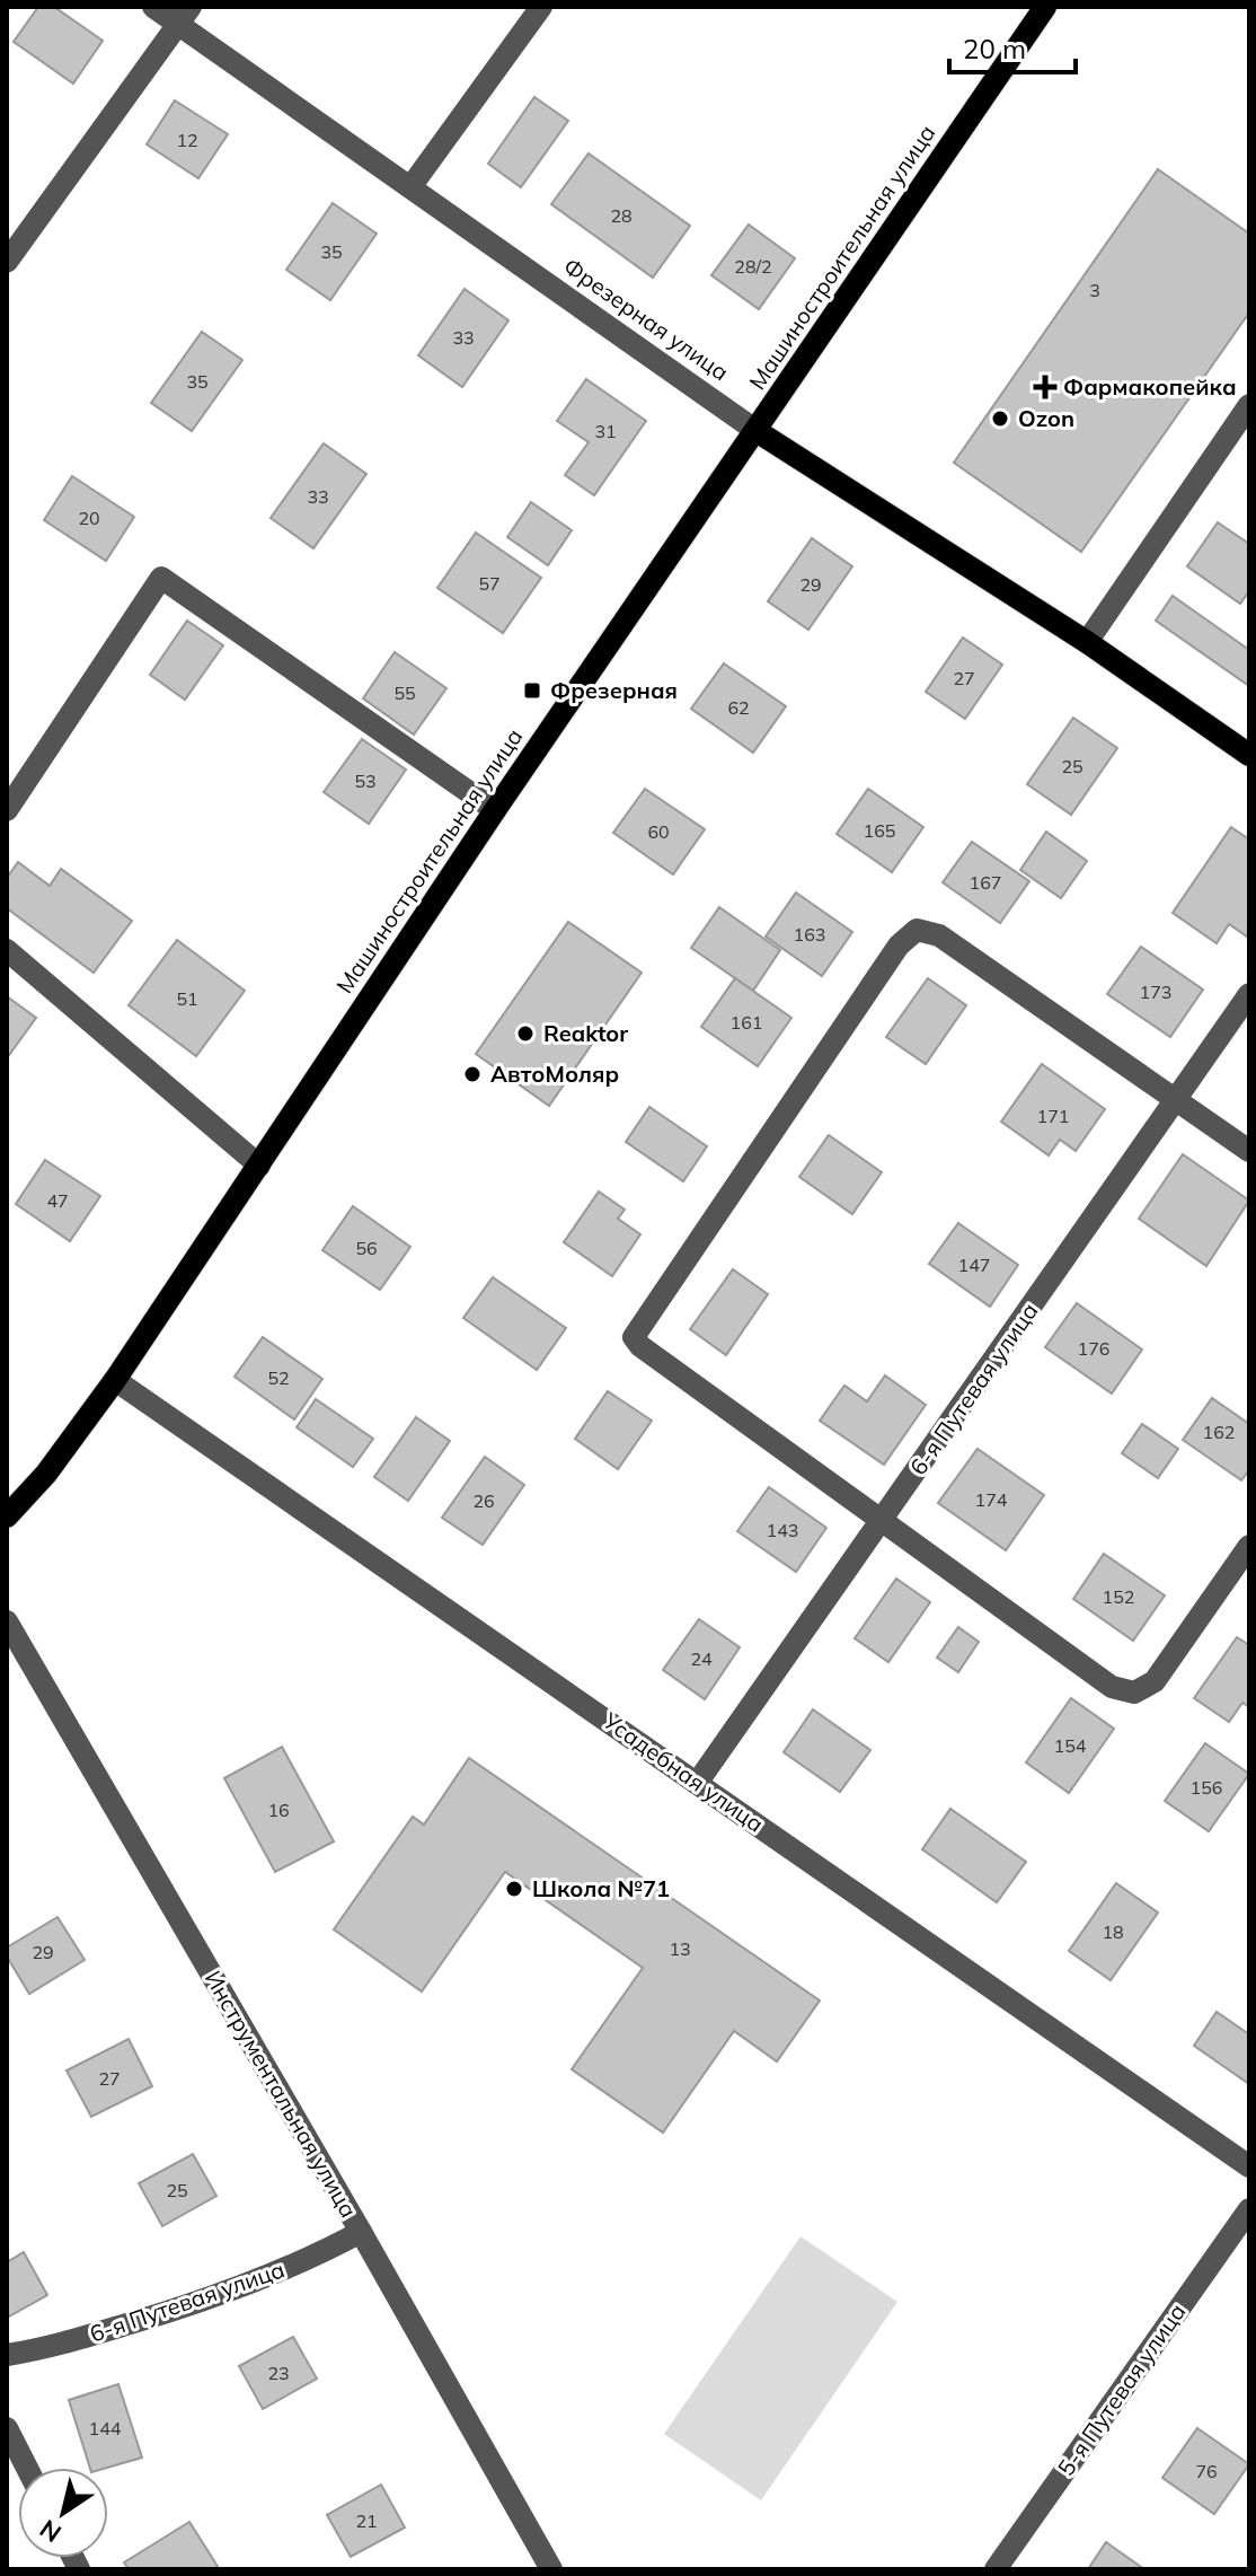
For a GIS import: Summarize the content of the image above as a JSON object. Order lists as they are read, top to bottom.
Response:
{
  "streets": {
    "main road": ["Машиностроительная улица", "Фрезерная улица"],
    "street": [
      "6-я Путевая улица",
      "Усадебная улица",
      "Инструментальная улица",
      "5-я Путевая улица"
    ]
  },
  "crossings": [
    ["Машиностроительная улица", "Фрезерная улица"],
    ["Машиностроительная улица", "Усадебная улица"],
    ["6-я Путевая улица", "Усадебная улица"],
    ["6-я Путевая улица", "Инструментальная улица"]
  ],
  "places": {
    "health": ["Фармакопейка"],
    "other": [
      "Ozon",
      "Reaktor",
      "АвтоМоляр",
      "Школа №71"
    ],
    "transit": ["Фрезерная"]
  },
  "house_numbers": [
    "12",
    "28",
    "35",
    "28/2",
    "3",
    "33",
    "35",
    "31",
    "33",
    "20",
    "57",
    "29",
    "27",
    "55",
    "62",
    "25",
    "53",
    "165",
    "60",
    "167",
    "163",
    "173",
    "51",
    "161",
    "171",
    "47",
    "56",
    "147",
    "176",
    "52",
    "162",
    "174",
    "26",
    "143",
    "152",
    "24",
    "154",
    "156",
    "16",
    "18",
    "13",
    "29",
    "27",
    "25",
    "23",
    "144",
    "76",
    "21"
  ],
  "scale_bar": "20 m",
  "north": "bottom left"
}
